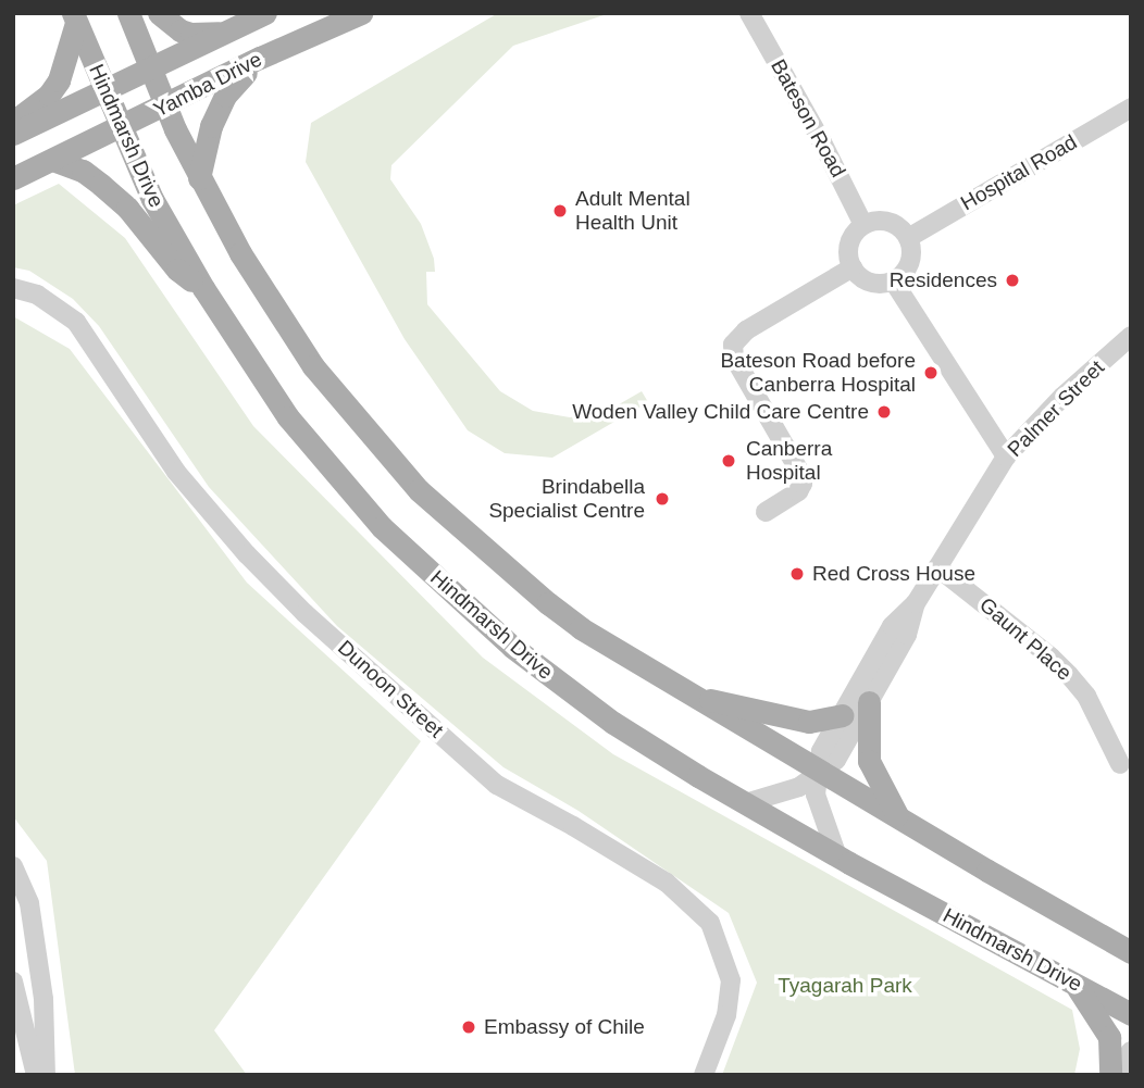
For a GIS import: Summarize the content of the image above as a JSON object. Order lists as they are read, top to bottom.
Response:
{
  "streets": {
    "main road": ["Yamba Drive", "Hindmarsh Drive"],
    "street": [
      "Bateson Road",
      "Hospital Road",
      "Palmer Street",
      "Gaunt Place",
      "Dunoon Street"
    ]
  },
  "crossings": [
    ["Yamba Drive", "Hindmarsh Drive"],
    ["Bateson Road", "Hospital Road"],
    ["Hindmarsh Drive", "Palmer Street"],
    ["Palmer Street", "Gaunt Place"]
  ],
  "parks": ["Tyagarah Park"],
  "places": [
    "Adult Mental Health Unit",
    "Residences",
    "Bateson Road before Canberra Hospital",
    "Woden Valley Child Care Centre",
    "Canberra Hospital",
    "Brindabella Specialist Centre",
    "Red Cross House",
    "Embassy of Chile"
  ]
}
